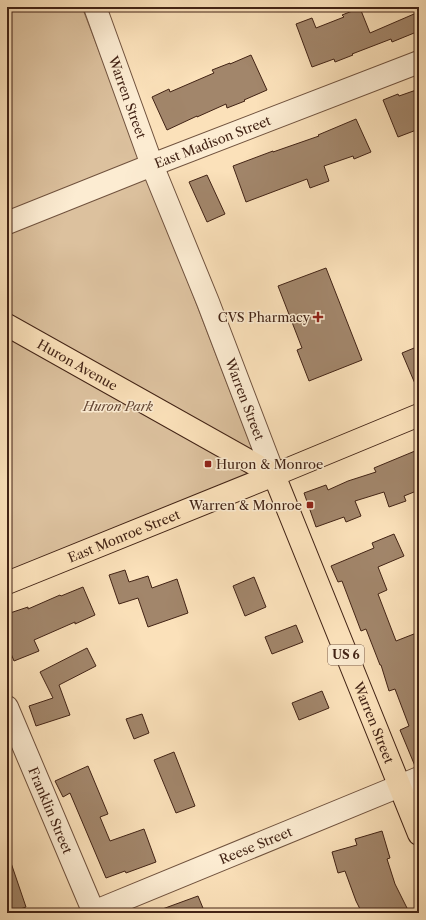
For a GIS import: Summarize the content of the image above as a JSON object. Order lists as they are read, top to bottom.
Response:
{
  "streets": {
    "main road": [
      "Warren Street",
      "Huron Avenue",
      "East Monroe Street",
      "US 6"
    ],
    "street": ["East Madison Street", "Franklin Street", "Reese Street"]
  },
  "crossings": [
    ["Warren Street", "East Madison Street"],
    ["Warren Street", "Huron Avenue"],
    ["Warren Street", "East Monroe Street"],
    ["Warren Street", "Reese Street"],
    ["Huron Avenue", "East Monroe Street"],
    ["Franklin Street", "Reese Street"]
  ],
  "parks": ["Huron Park"],
  "places": {
    "health": ["CVS Pharmacy"],
    "transit": ["Huron & Monroe", "Warren & Monroe"]
  }
}
